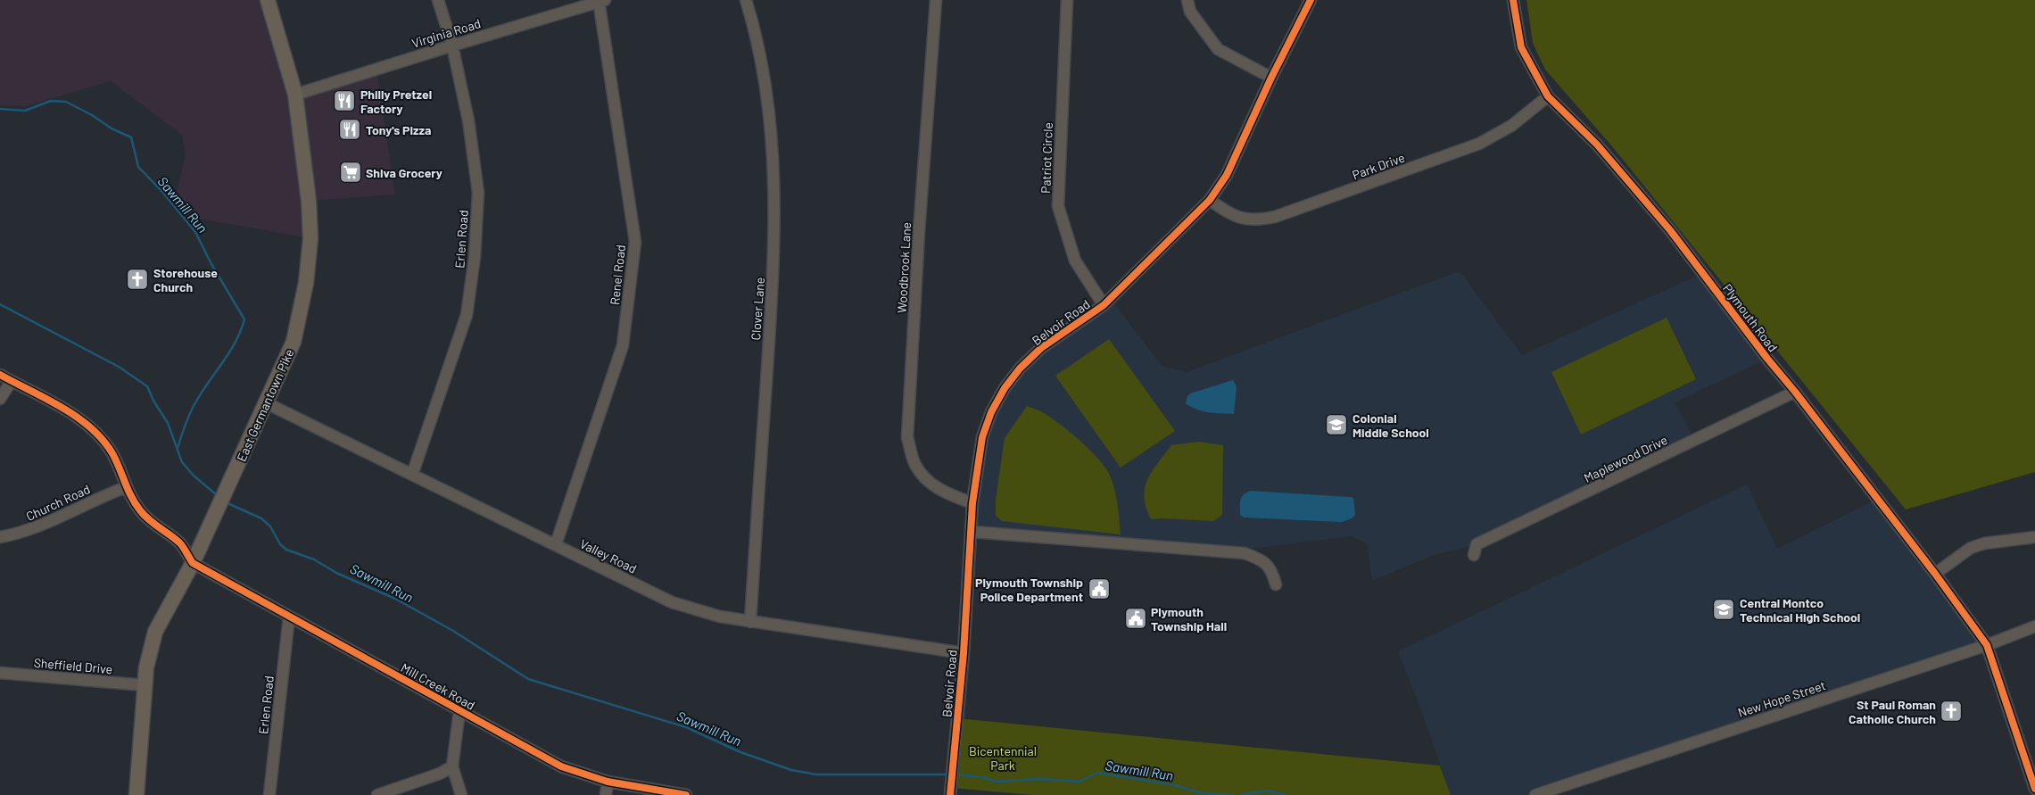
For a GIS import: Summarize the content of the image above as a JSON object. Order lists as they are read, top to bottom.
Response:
{
  "streets": {
    "main road": ["East Germantown Pike"],
    "street": [
      "Virginia Road",
      "Patriot Circle",
      "Park Drive",
      "Erlen Road",
      "Woodbrook Lane",
      "Renel Road",
      "Clover Lane",
      "Plymouth Road",
      "Belvoir Road",
      "Maplewood Drive",
      "Church Road",
      "Valley Road",
      "Sheffield Drive",
      "Mill Creek Road",
      "New Hope Street"
    ]
  },
  "crossings": [
    ["Virginia Road", "Erlen Road"],
    ["Virginia Road", "Renel Road"],
    ["Virginia Road", "East Germantown Pike"],
    ["Patriot Circle", "Belvoir Road"],
    ["Park Drive", "Plymouth Road"],
    ["Park Drive", "Belvoir Road"],
    ["Erlen Road", "Valley Road"],
    ["Erlen Road", "Mill Creek Road"],
    ["Woodbrook Lane", "Belvoir Road"],
    ["Renel Road", "Valley Road"],
    ["Clover Lane", "Valley Road"],
    ["Plymouth Road", "Maplewood Drive"],
    ["Plymouth Road", "New Hope Street"],
    ["Belvoir Road", "Valley Road"],
    ["East Germantown Pike", "Valley Road"],
    ["East Germantown Pike", "Sheffield Drive"],
    ["East Germantown Pike", "Mill Creek Road"]
  ],
  "water": ["Sawmill Run"],
  "parks": ["Bicentennial Park"],
  "places": {
    "restaurant": ["Philly Pretzel Factory", "Tony's Pizza"],
    "supermarket": ["Shiva Grocery"],
    "church": ["Storehouse Church", "St Paul Roman Catholic Church"],
    "school or university": ["Colonial Middle School", "Central Montco Technical High School"],
    "public building": ["Plymouth Township Police Department", "Plymouth Township Hall"]
  }
}
